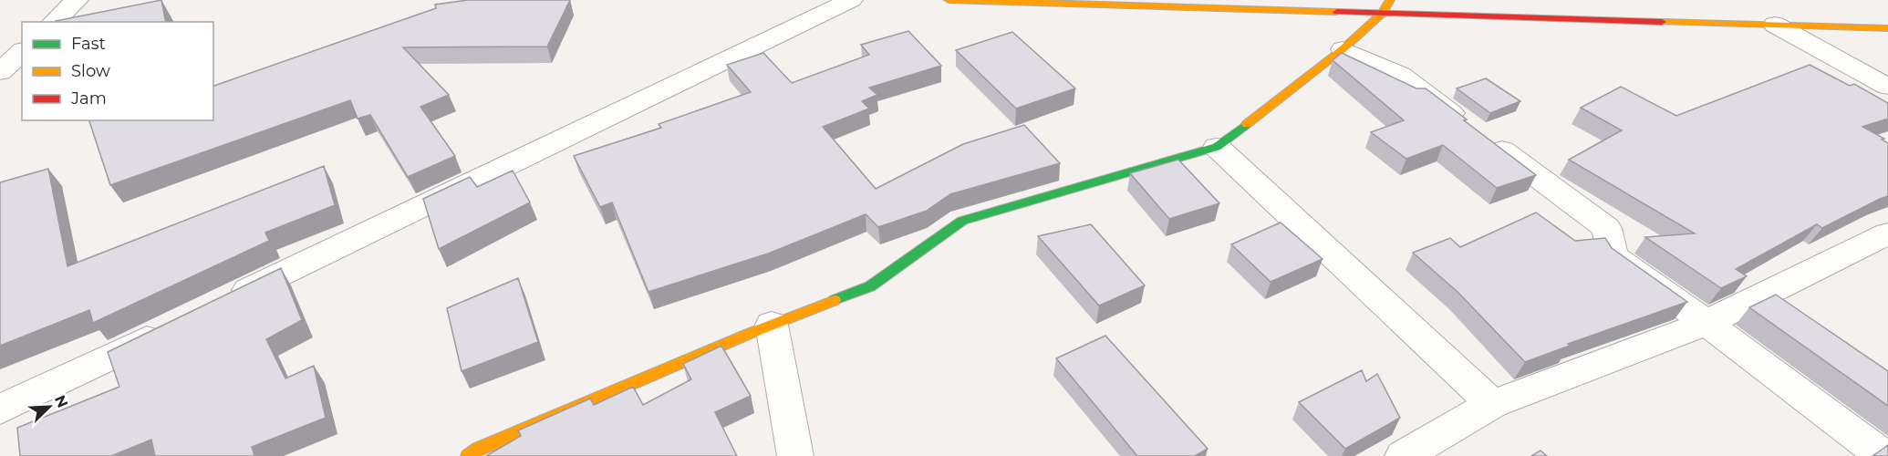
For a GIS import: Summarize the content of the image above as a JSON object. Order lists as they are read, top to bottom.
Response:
{
  "legend": ["Fast", "Slow", "Jam"],
  "north": "top right"
}
